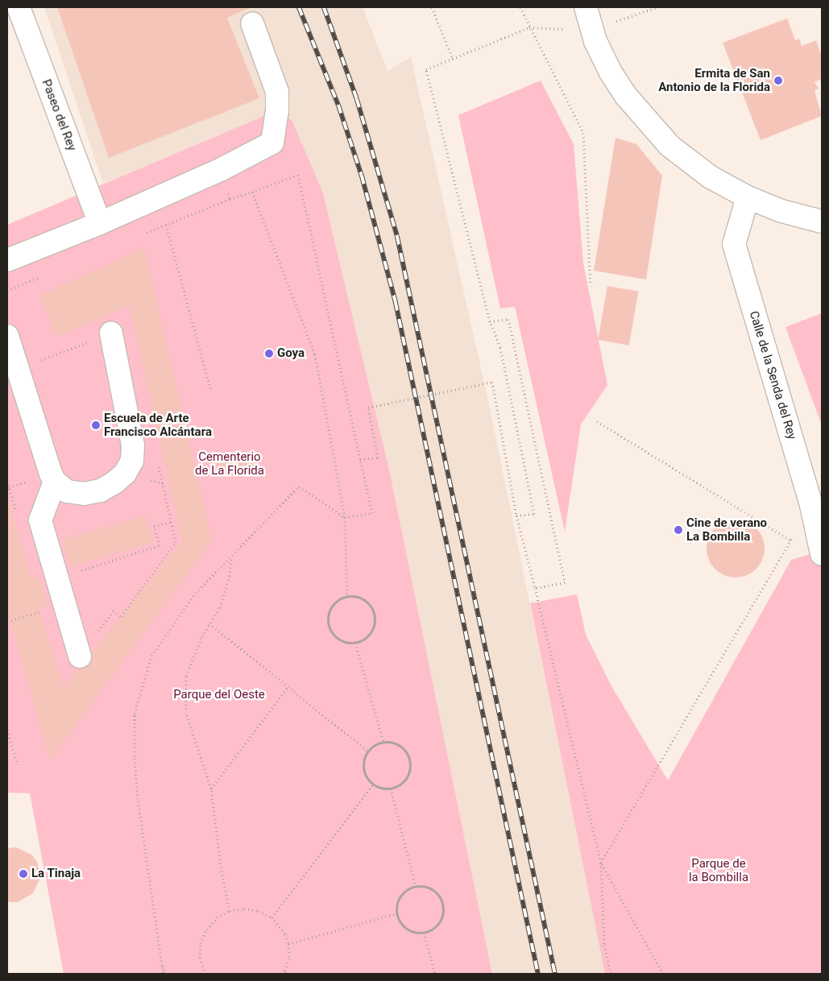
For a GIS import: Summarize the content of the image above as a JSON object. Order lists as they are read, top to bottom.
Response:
{
  "streets": {
    "street": ["Paseo del Rey", "Calle de la Senda del Rey"]
  },
  "parks": ["Cementerio de La Florida", "Parque del Oeste", "Parque de la Bombilla"],
  "places": [
    "Ermita de San Antonio de la Florida",
    "Goya",
    "Escuela de Arte Francisco Alcántara",
    "Cine de verano La Bombilla",
    "La Tinaja"
  ]
}
